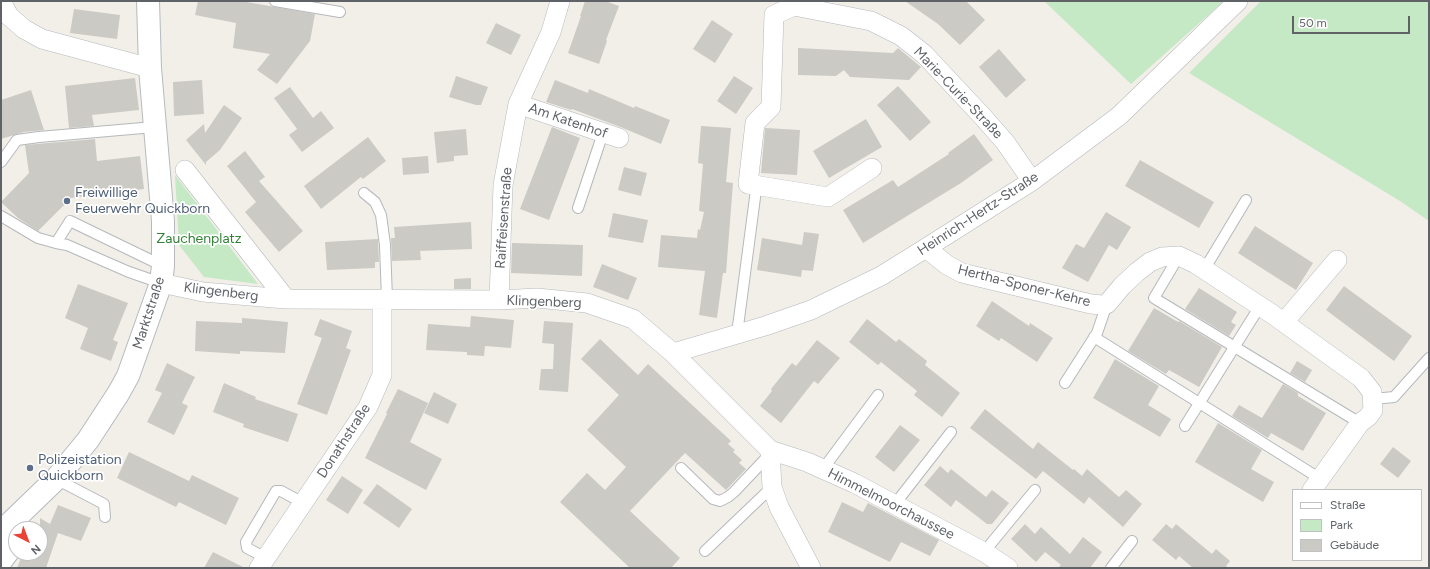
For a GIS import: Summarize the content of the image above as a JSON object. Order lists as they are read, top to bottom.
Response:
{
  "streets": {
    "main road": ["Marktstraße"],
    "street": [
      "Marie-Curie-Straße",
      "Am Katenhof",
      "Heinrich-Hertz-Straße",
      "Raiffeisenstraße",
      "Hertha-Sponer-Kehre",
      "Klingenberg",
      "Donathstraße",
      "Himmelmoorchaussee"
    ]
  },
  "crossings": [
    ["Marie-Curie-Straße", "Heinrich-Hertz-Straße"],
    ["Am Katenhof", "Raiffeisenstraße"],
    ["Heinrich-Hertz-Straße", "Hertha-Sponer-Kehre"],
    ["Heinrich-Hertz-Straße", "Klingenberg"],
    ["Raiffeisenstraße", "Klingenberg"],
    ["Klingenberg", "Marktstraße"],
    ["Klingenberg", "Donathstraße"],
    ["Klingenberg", "Himmelmoorchaussee"]
  ],
  "parks": ["Zauchenplatz"],
  "places": ["Freiwillige Feuerwehr Quickborn", "Polizeistation Quickborn"],
  "legend": ["Straße", "Park", "Gebäude"],
  "scale_bar": "50 m",
  "north": "bottom right"
}
